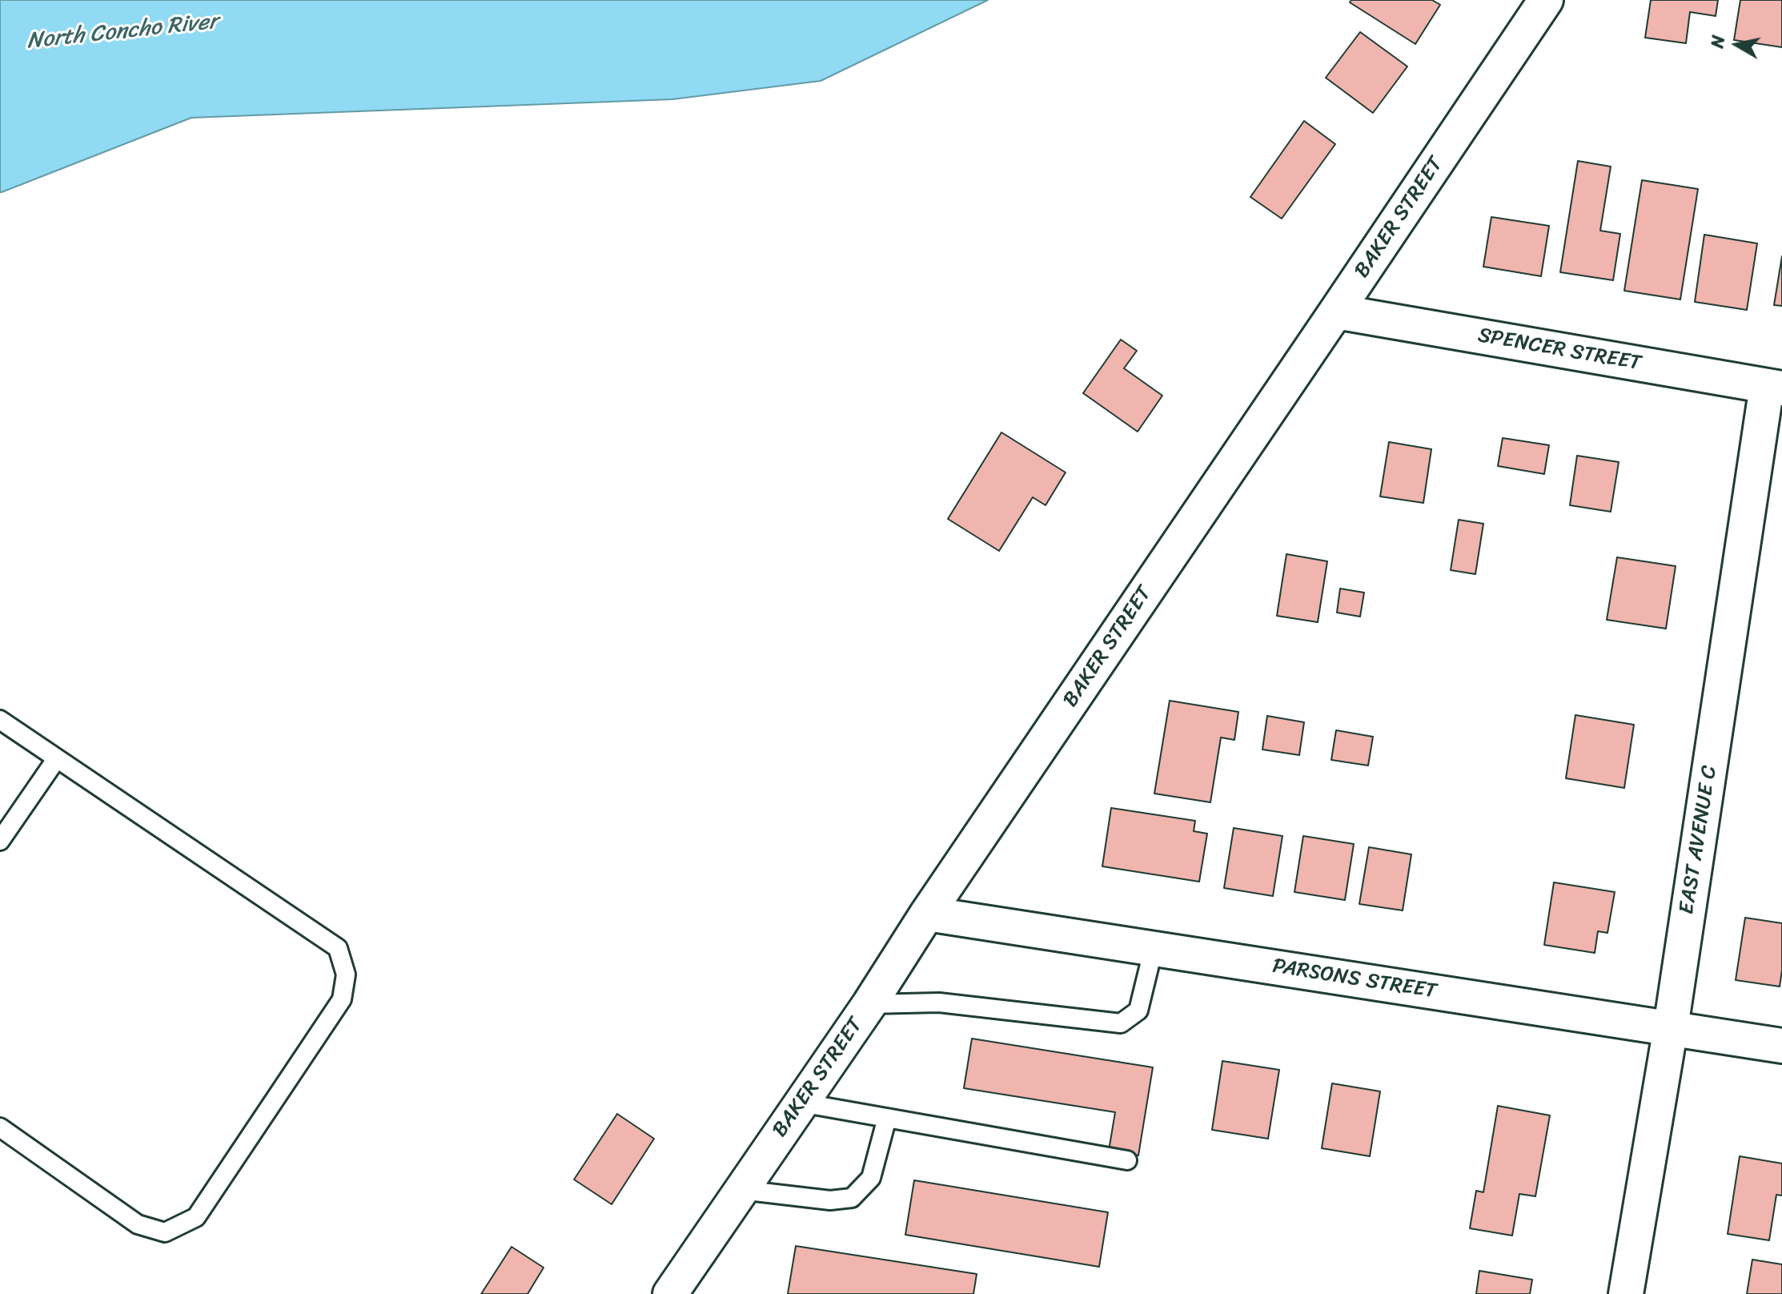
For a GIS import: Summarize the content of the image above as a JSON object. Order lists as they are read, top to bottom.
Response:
{
  "streets": {
    "street": [
      "BAKER STREET",
      "SPENCER STREET",
      "EAST AVENUE C",
      "PARSONS STREET"
    ]
  },
  "crossings": [
    ["BAKER STREET", "SPENCER STREET"],
    ["BAKER STREET", "PARSONS STREET"],
    ["SPENCER STREET", "EAST AVENUE C"],
    ["EAST AVENUE C", "PARSONS STREET"]
  ],
  "water": ["North Concho River"],
  "north": "left"
}
